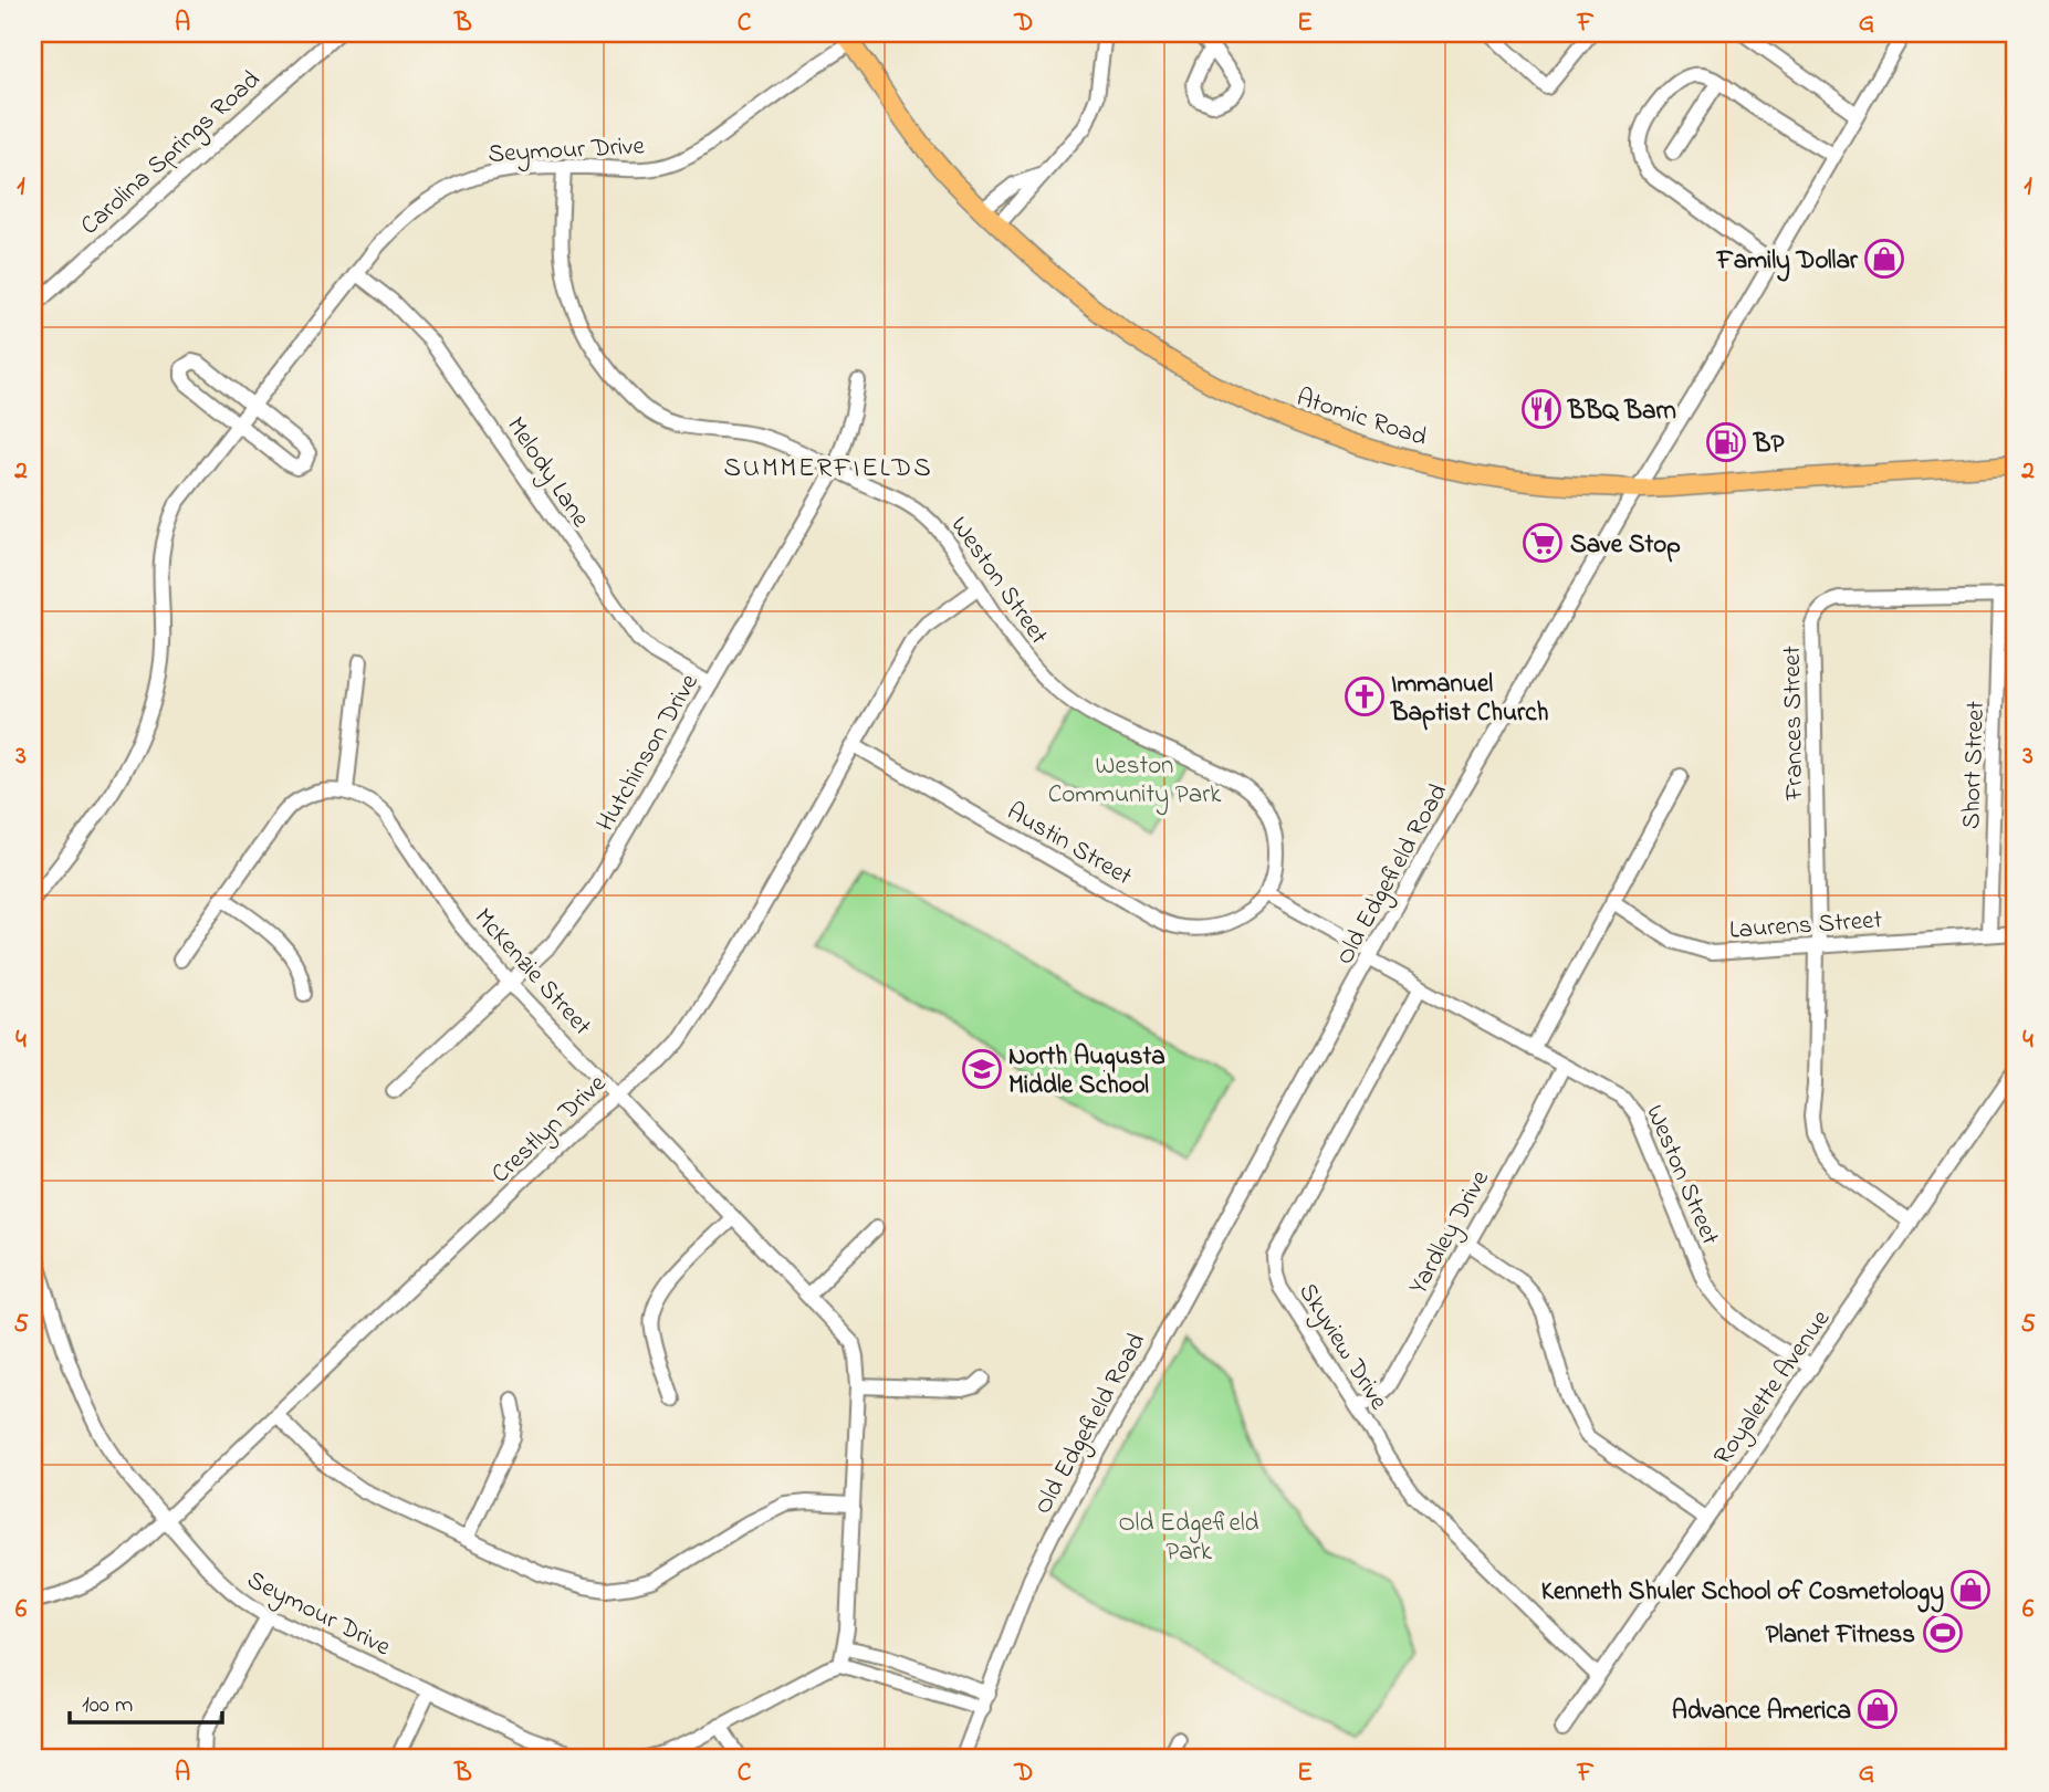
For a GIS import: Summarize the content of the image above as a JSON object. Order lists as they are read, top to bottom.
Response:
{
  "streets": {
    "main road": ["Atomic Road"],
    "street": [
      "Seymour Drive",
      "Carolina Springs Road",
      "Melody Lane",
      "Weston Street",
      "Frances Street",
      "Hutchinson Drive",
      "Short Street",
      "Austin Street",
      "Old Edgefield Road",
      "Laurens Street",
      "McKenzie Street",
      "Crestlyn Drive",
      "Yardley Drive",
      "Skyview Drive",
      "Royalette Avenue"
    ]
  },
  "crossings": [
    ["Seymour Drive", "Atomic Road"],
    ["Seymour Drive", "Melody Lane"],
    ["Seymour Drive", "Weston Street"],
    ["Seymour Drive", "Crestlyn Drive"],
    ["Atomic Road", "Old Edgefield Road"],
    ["Melody Lane", "Hutchinson Drive"],
    ["Weston Street", "Hutchinson Drive"],
    ["Weston Street", "Austin Street"],
    ["Weston Street", "Old Edgefield Road"],
    ["Weston Street", "Crestlyn Drive"],
    ["Weston Street", "Yardley Drive"],
    ["Weston Street", "Skyview Drive"],
    ["Weston Street", "Royalette Avenue"],
    ["Frances Street", "Short Street"],
    ["Frances Street", "Laurens Street"],
    ["Frances Street", "Royalette Avenue"],
    ["Hutchinson Drive", "McKenzie Street"],
    ["Short Street", "Laurens Street"],
    ["Austin Street", "Crestlyn Drive"],
    ["McKenzie Street", "Crestlyn Drive"],
    ["Yardley Drive", "Skyview Drive"],
    ["Skyview Drive", "Royalette Avenue"]
  ],
  "districts": ["SUMMERFIELDS"],
  "parks": ["Weston Community Park", "Old Edgefield Park"],
  "places": {
    "shop": ["Family Dollar", "Kenneth Shuler School of Cosmetology", "Advance America"],
    "restaurant": ["BBQ Barn"],
    "fuel station": ["BP"],
    "supermarket": ["Save Stop"],
    "church": ["Immanuel Baptist Church"],
    "school or university": ["North Augusta Middle School"],
    "sports": ["Planet Fitness"]
  },
  "scale_bar": "100 m",
  "grid": {
    "columns": [
      "A",
      "B",
      "C",
      "D",
      "E",
      "F",
      "G"
    ],
    "rows": [
      "1",
      "2",
      "3",
      "4",
      "5",
      "6"
    ]
  }
}
